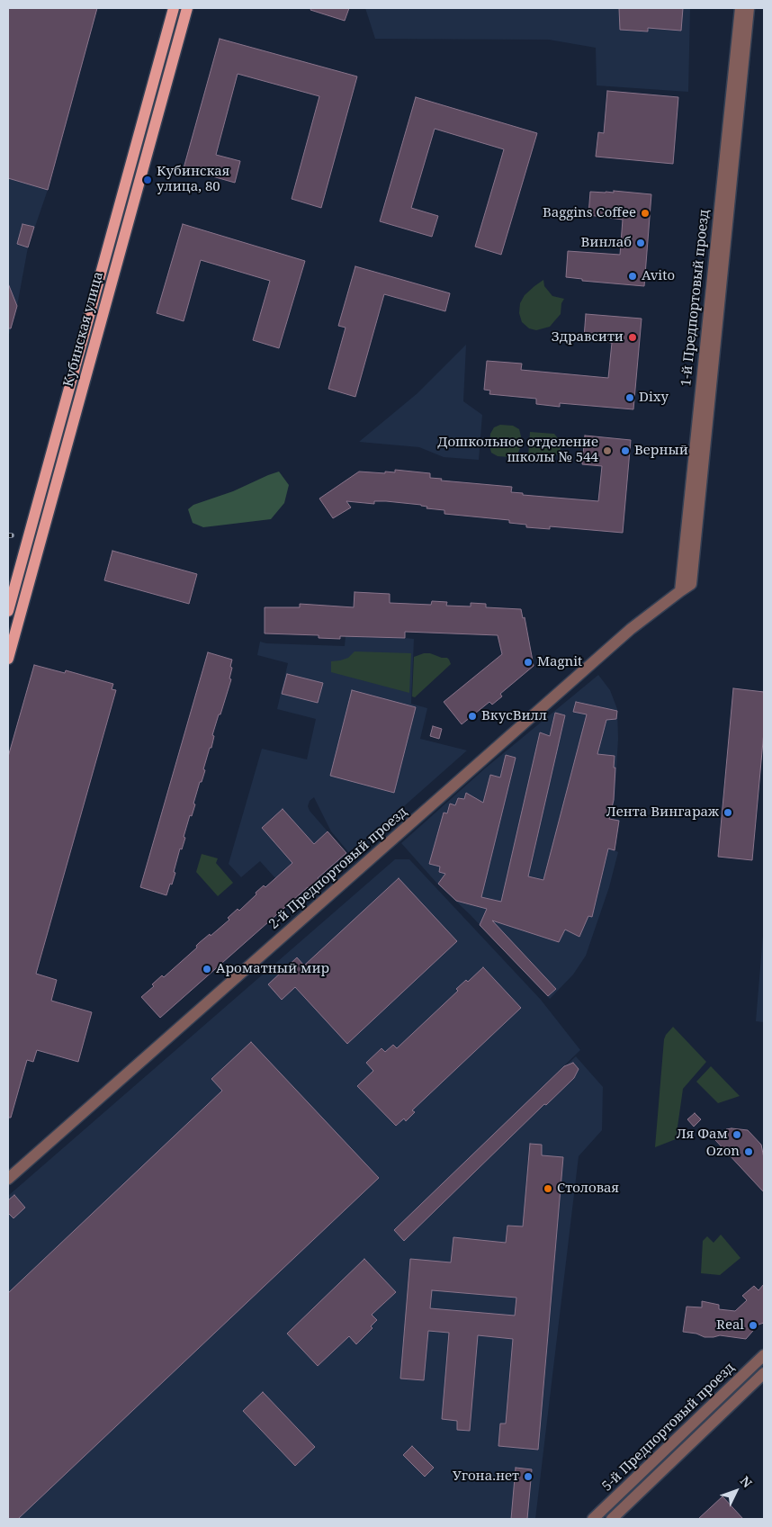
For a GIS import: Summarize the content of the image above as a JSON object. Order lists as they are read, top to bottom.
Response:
{
  "streets": {
    "main road": ["Кубинская улица"],
    "street": ["1-й Предпортовый проезд", "2-й Предпортовый проезд", "5-й Предпортовый проезд"]
  },
  "crossings": [
    ["1-й Предпортовый проезд", "2-й Предпортовый проезд"]
  ],
  "places": [
    "Кубинская улица, 80",
    "Baggins Coffee",
    "Винлаб",
    "Avito",
    "Здравсити",
    "Dixy",
    "Дошкольное отделение школы № 544",
    "Верный",
    "Magnit",
    "ВкусВилл",
    "Лента Вингараж",
    "Ароматный мир",
    "Ля Фам",
    "Ozon",
    "Столовая",
    "Real",
    "Угона.нет"
  ],
  "north": "top right"
}
